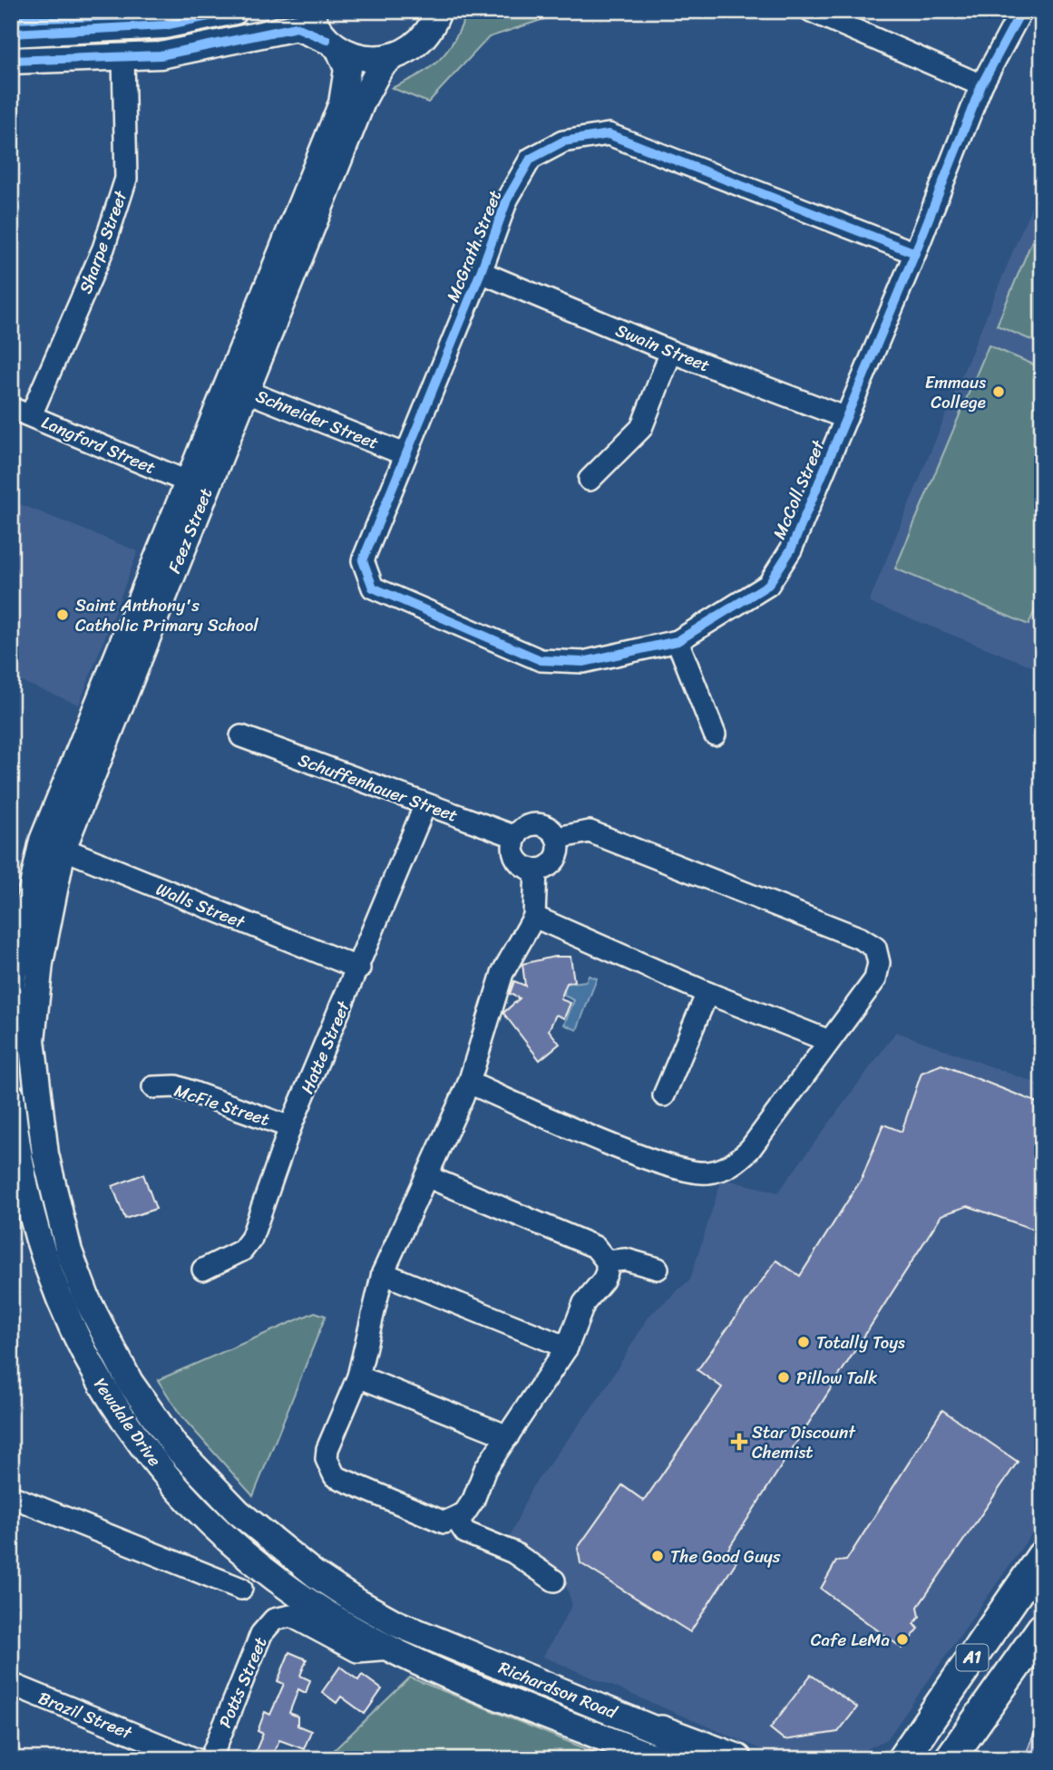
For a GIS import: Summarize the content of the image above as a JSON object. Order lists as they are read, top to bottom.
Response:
{
  "streets": {
    "highway": ["A1"],
    "main road": ["Feez Street", "Yewdale Drive", "Richardson Road"],
    "street": [
      "Sharpe Street",
      "McGrath Street",
      "Swain Street",
      "Schneider Street",
      "Langford Street",
      "McColl Street",
      "Schuffenhauer Street",
      "Walls Street",
      "Hatte Street",
      "McFie Street",
      "Potts Street",
      "Brazil Street"
    ]
  },
  "crossings": [
    ["Sharpe Street", "Langford Street"],
    ["McGrath Street", "Swain Street"],
    ["McGrath Street", "Schneider Street"],
    ["McGrath Street", "McColl Street"],
    ["Swain Street", "McColl Street"],
    ["Schneider Street", "Feez Street"],
    ["Langford Street", "Feez Street"],
    ["Feez Street", "Walls Street"],
    ["Feez Street", "Yewdale Drive"],
    ["Schuffenhauer Street", "Hatte Street"],
    ["Walls Street", "Hatte Street"],
    ["Hatte Street", "McFie Street"],
    ["Yewdale Drive", "Potts Street"],
    ["Yewdale Drive", "Richardson Road"],
    ["Potts Street", "Richardson Road"]
  ],
  "places": {
    "other": [
      "Emmaus College",
      "Saint Anthony's Catholic Primary School",
      "Totally Toys",
      "Pillow Talk",
      "The Good Guys",
      "Cafe LeMa"
    ],
    "health": ["Star Discount Chemist"]
  }
}
